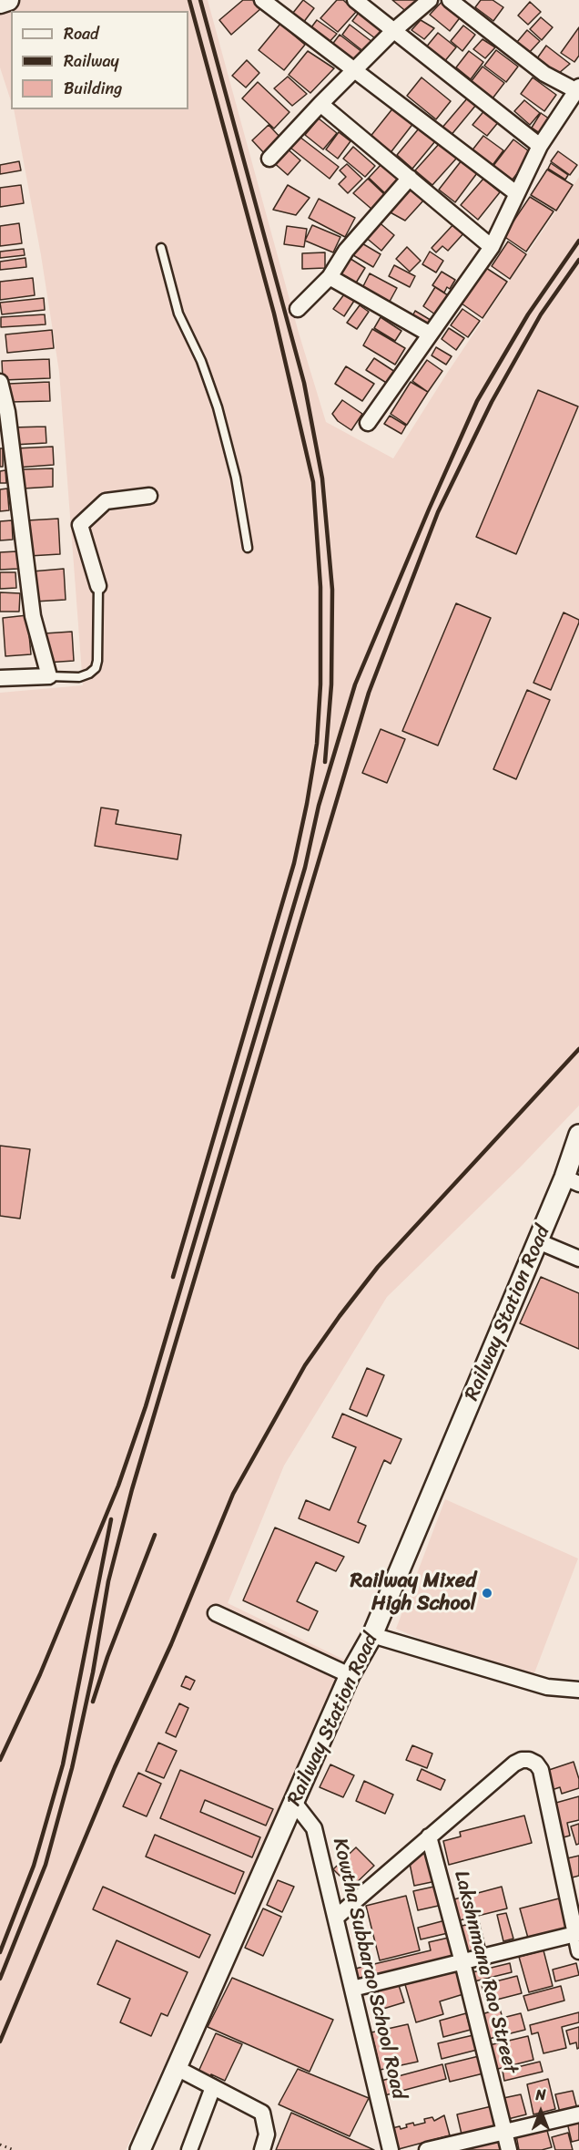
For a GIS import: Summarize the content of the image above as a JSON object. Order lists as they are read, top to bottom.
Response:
{
  "streets": {
    "street": ["Railway Station Road", "Kowtha Subbarao School Road", "Lakshnmana Rao Street"]
  },
  "crossings": [
    ["Railway Station Road", "Kowtha Subbarao School Road"],
    ["Kowtha Subbarao School Road", "Lakshnmana Rao Street"]
  ],
  "places": ["Railway Mixed High School"],
  "legend": ["Road", "Railway", "Building"],
  "north": "top"
}
